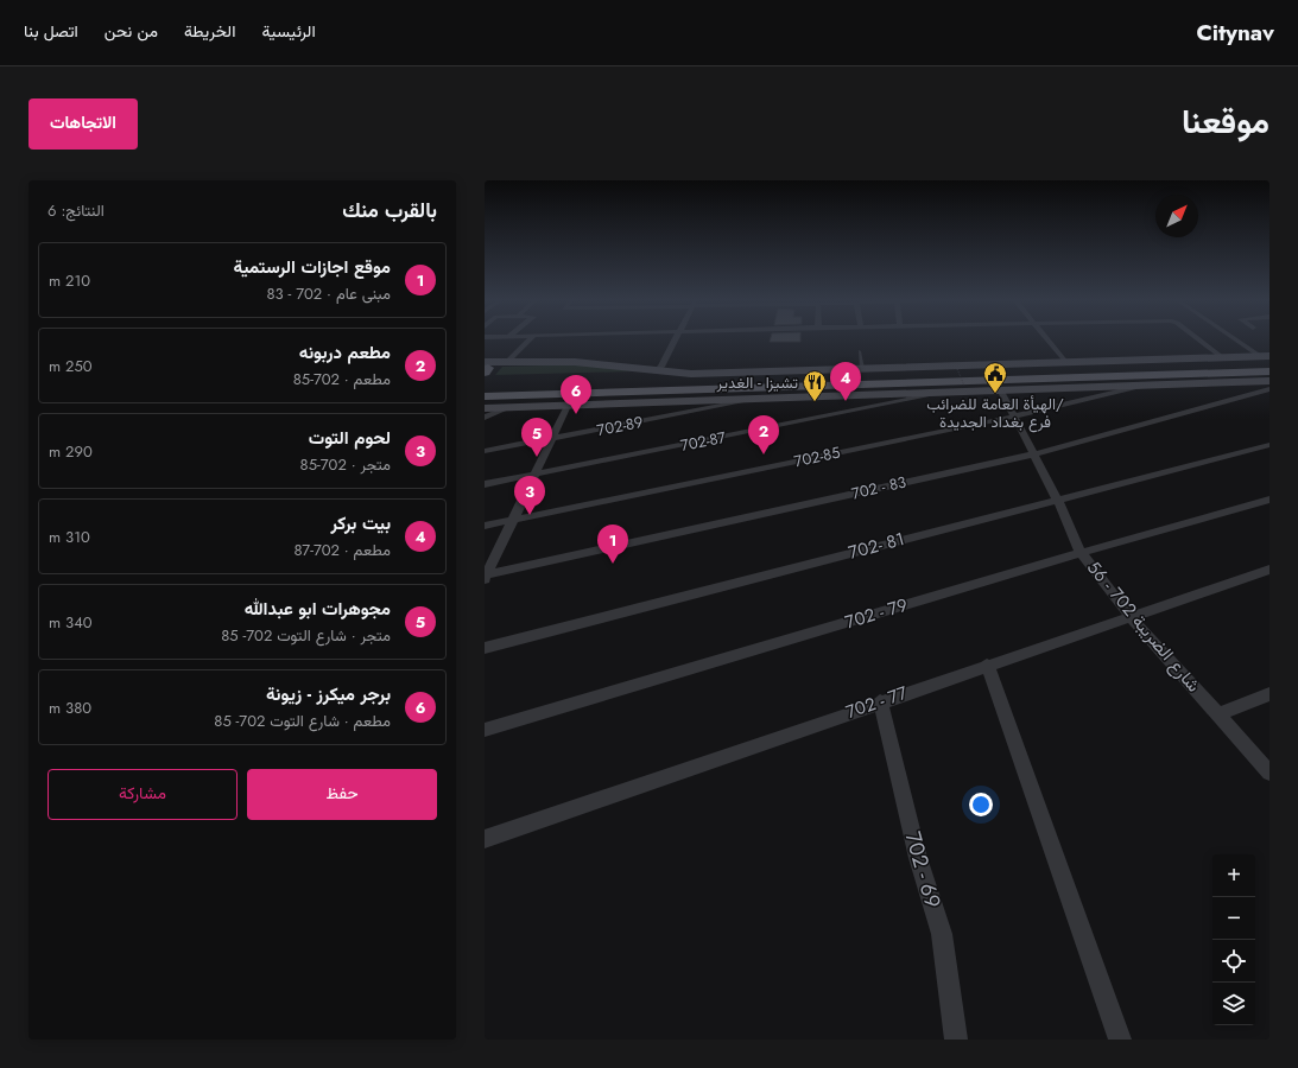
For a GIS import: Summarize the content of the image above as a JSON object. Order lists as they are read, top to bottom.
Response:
{
  "streets": {
    "street": [
      "702-89",
      "702-87",
      "702-85",
      "702 - 83",
      "702- 81",
      "702 - 79",
      "شارع الضريبة 702 - 56",
      "702 - 77",
      "702 - 69"
    ]
  },
  "crossings": [
    ["702-85", "شارع الضريبة 702 - 56"],
    ["702 - 83", "شارع الضريبة 702 - 56"],
    ["702- 81", "شارع الضريبة 702 - 56"],
    ["702 - 79", "شارع الضريبة 702 - 56"],
    ["شارع الضريبة 702 - 56", "702 - 77"],
    ["702 - 77", "702 - 69"]
  ],
  "places": {
    "public building": ["الهيأة العامة للضرائب/ فرع بغداد الجديدة"],
    "restaurant": ["تشيزا - الغدير"]
  },
  "north": "top right",
  "page": {
    "header": "Citynav",
    "nav": [
      "الرئيسية",
      "الخريطة",
      "من نحن",
      "اتصل بنا"
    ],
    "title": "موقعنا",
    "buttons": [
      "الاتجاهات",
      ["حفظ", "مشاركة"]
    ],
    "heading": ["بالقرب منك", "النتائج: 6"],
    "list": [
      {
        "mark": "1",
        "name": "موقع اجازات الرستمية",
        "note": "مبنى عام · 702 - 83",
        "value": "210 m"
      },
      {
        "mark": "2",
        "name": "مطعم دربونه",
        "note": "مطعم · 702-85",
        "value": "250 m"
      },
      {
        "mark": "3",
        "name": "لحوم التوت",
        "note": "متجر · 702-85",
        "value": "290 m"
      },
      {
        "mark": "4",
        "name": "بيت بركر",
        "note": "مطعم · 702-87",
        "value": "310 m"
      },
      {
        "mark": "5",
        "name": "مجوهرات ابو عبدالله",
        "note": "متجر · شارع التوت 702- 85",
        "value": "340 m"
      },
      {
        "mark": "6",
        "name": "برجر ميكرز - زيونة",
        "note": "مطعم · شارع التوت 702- 85",
        "value": "380 m"
      }
    ],
    "pins": [
      "4",
      "6",
      "2",
      "5",
      "3",
      "1"
    ],
    "map_buttons": ["+", "−"]
  }
}
